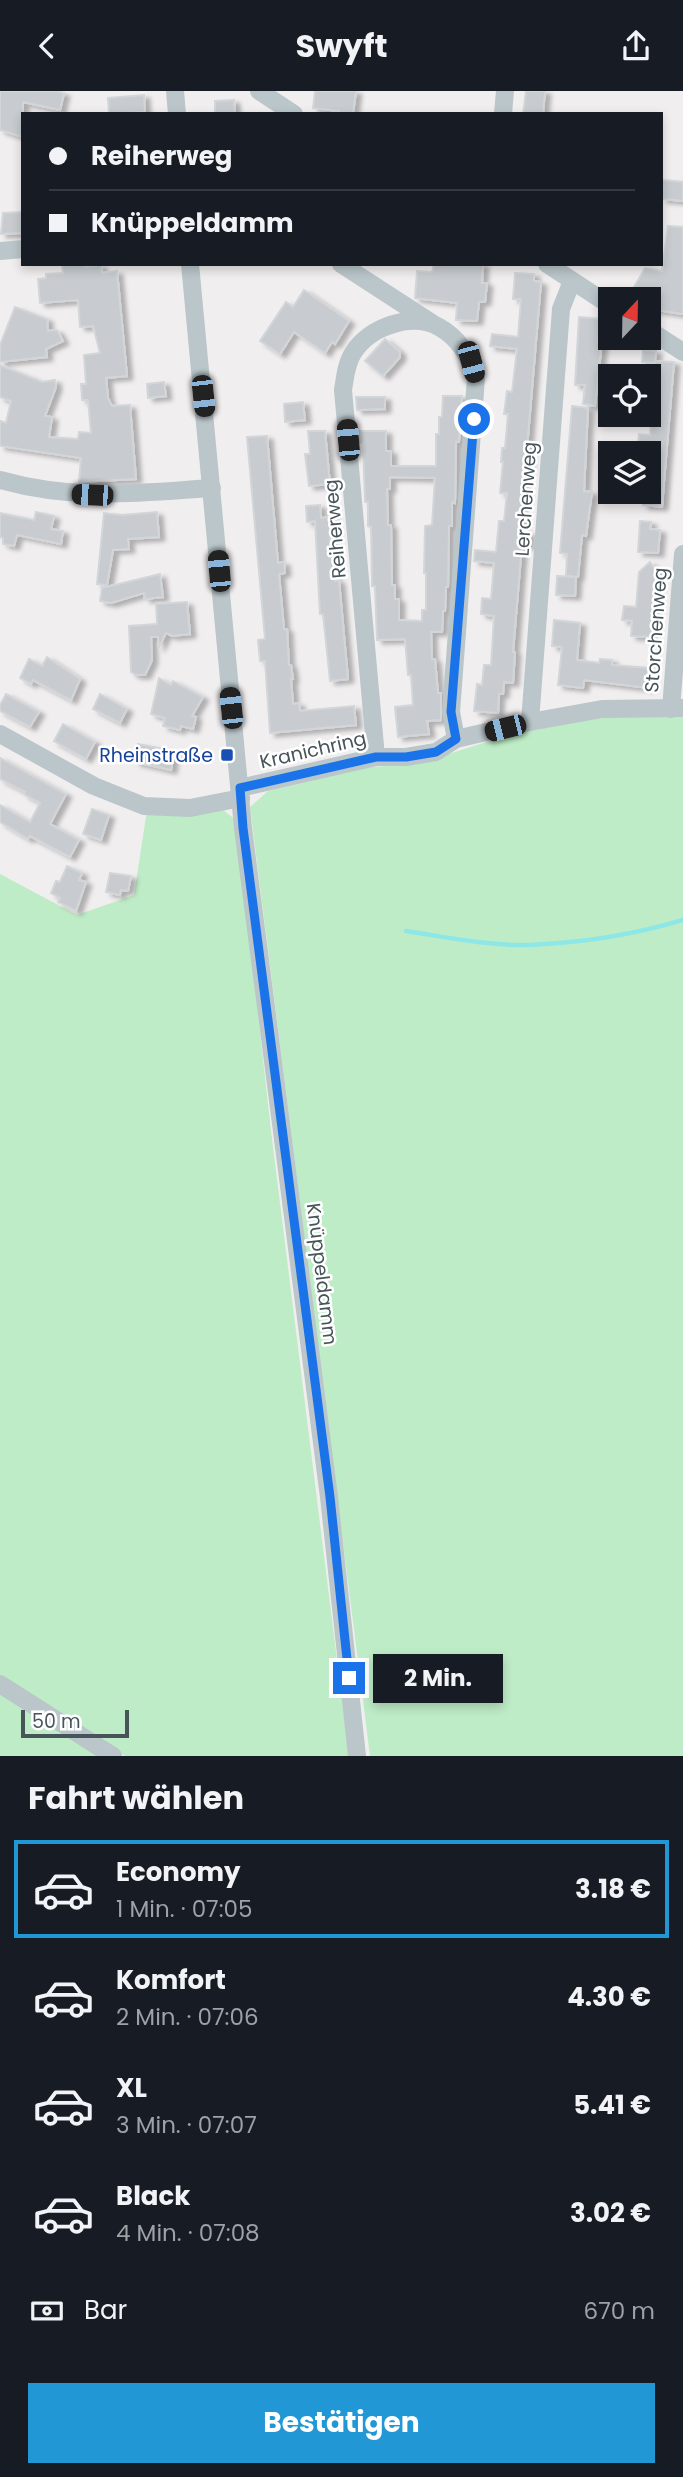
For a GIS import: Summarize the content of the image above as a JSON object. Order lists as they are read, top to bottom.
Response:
{
  "streets": {
    "street": [
      "Lerchenweg",
      "Reiherweg",
      "Storchenweg",
      "Kranichring",
      "Knüppeldamm"
    ]
  },
  "crossings": [
    ["Lerchenweg", "Kranichring"],
    ["Reiherweg", "Kranichring"],
    ["Storchenweg", "Kranichring"],
    ["Kranichring", "Knüppeldamm"]
  ],
  "places": {
    "transit": ["Rheinstraße"]
  },
  "scale_bar": "50 m",
  "north": "top",
  "page": {
    "header": "Swyft",
    "banner": ["Reiherweg", "Knüppeldamm"],
    "bubble": "2 Min.",
    "scale": "50 m",
    "heading": "Fahrt wählen",
    "list": [
      {
        "name": "Economy",
        "note": "1 Min. · 07:05",
        "value": "3.18 €"
      },
      {
        "name": "Komfort",
        "note": "2 Min. · 07:06",
        "value": "4.30 €"
      },
      {
        "name": "XL",
        "note": "3 Min. · 07:07",
        "value": "5.41 €"
      },
      {
        "name": "Black",
        "note": "4 Min. · 07:08",
        "value": "3.02 €"
      }
    ],
    "pay": ["Bar", "670 m"],
    "buttons": "Bestätigen"
  }
}
